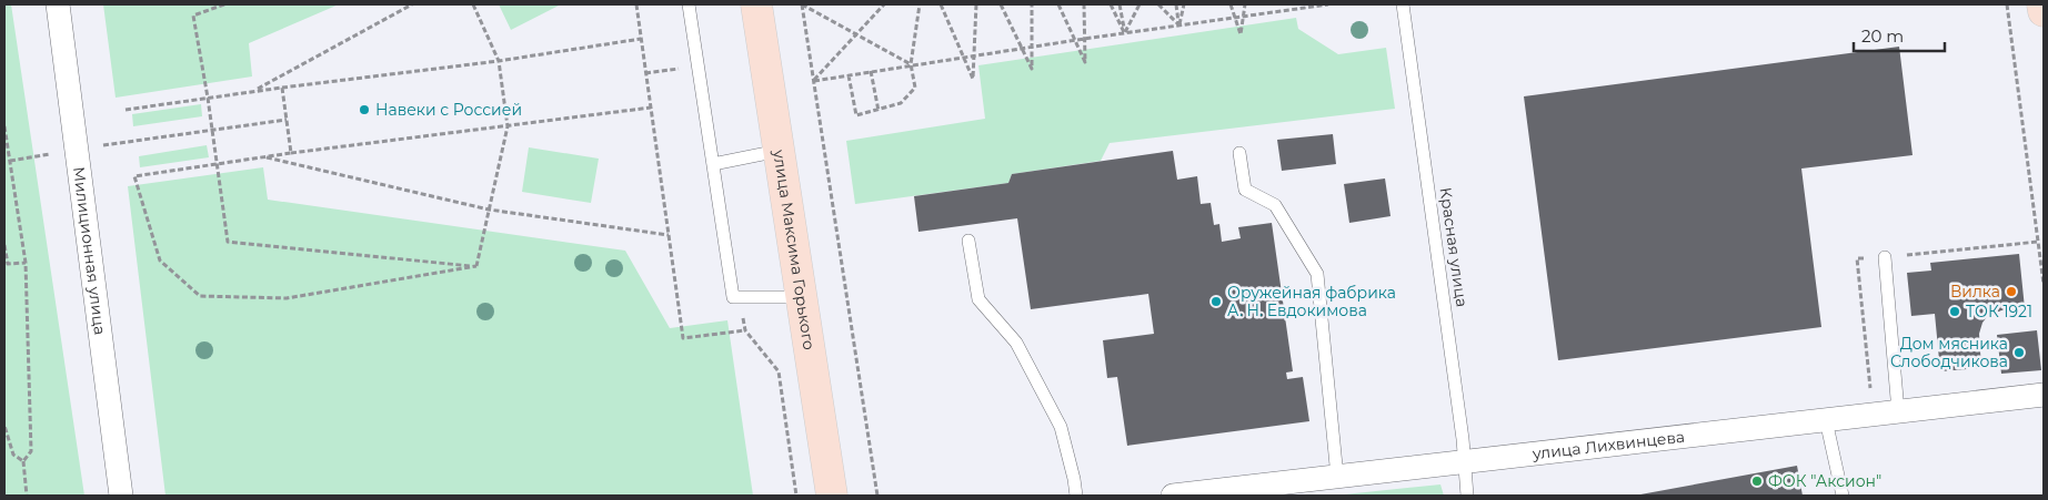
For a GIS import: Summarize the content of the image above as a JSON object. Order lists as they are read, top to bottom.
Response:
{
  "streets": {
    "main road": ["улица Максима Горького"],
    "street": ["Милиционная улица", "улица Лихвинцева"],
    "lane": ["Красная улица"]
  },
  "crossings": [
    ["Красная улица", "улица Лихвинцева"]
  ],
  "places": [
    "Навеки с Россией",
    "Вилка",
    "Оружейная фабрика А. Н. Евдокимова",
    "ТОК 1921",
    "Дом мясника Слободчикова",
    "ФОК \"Аксион\""
  ],
  "scale_bar": "20 m"
}
